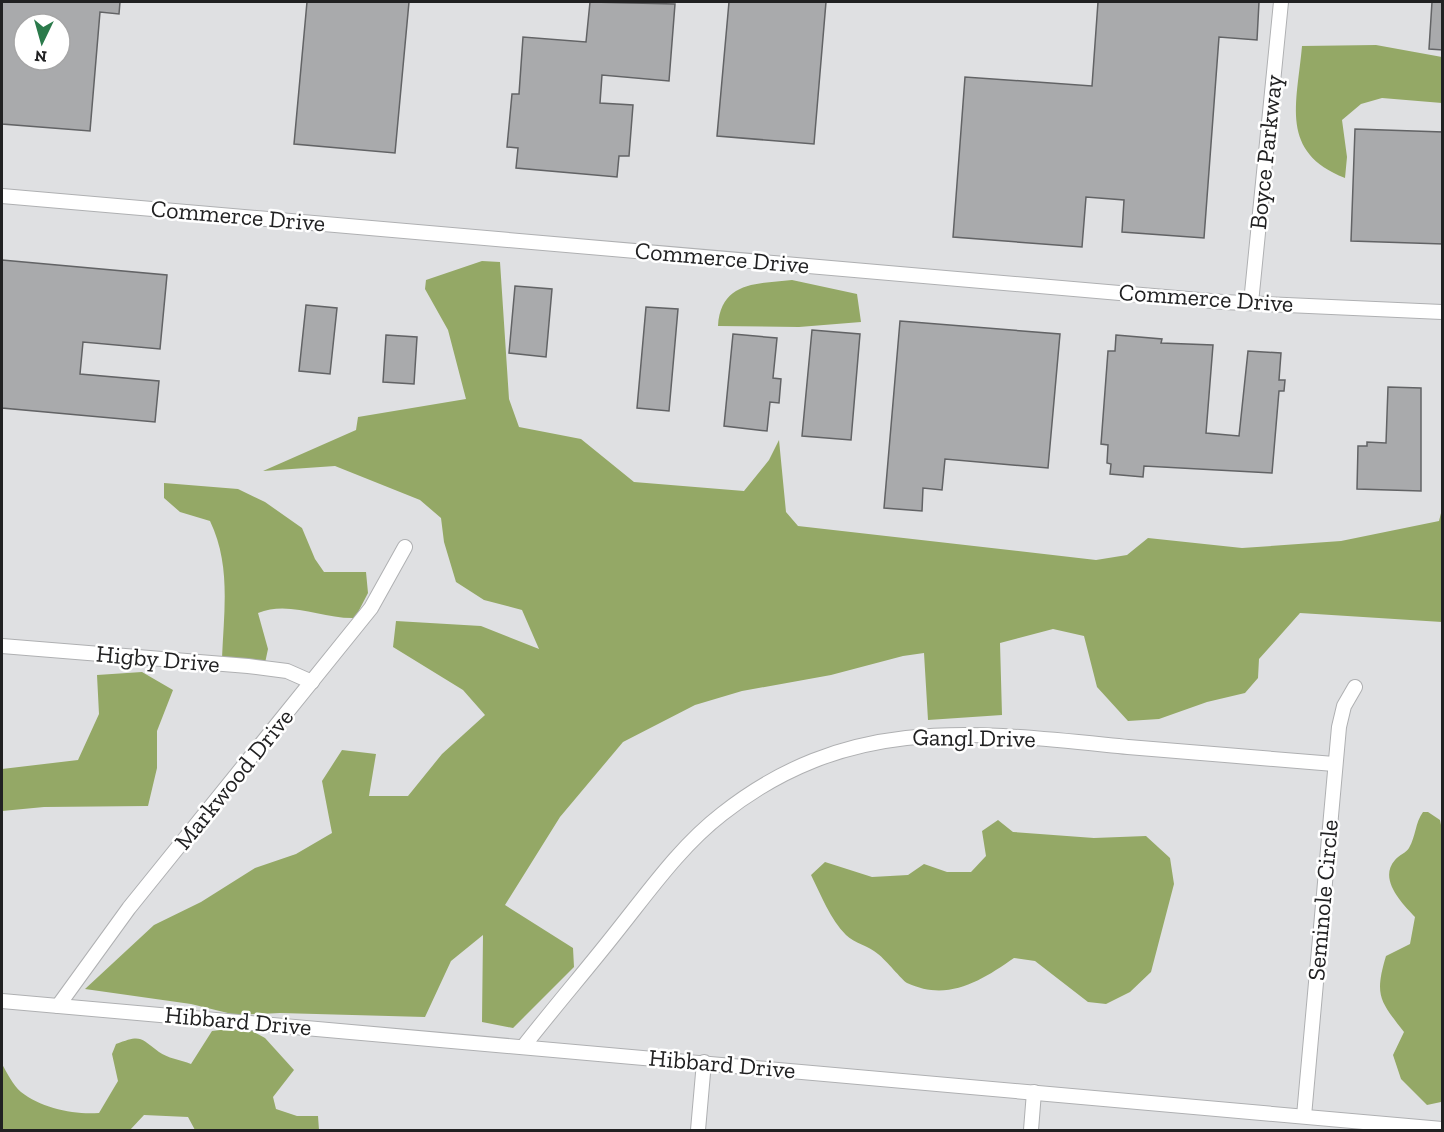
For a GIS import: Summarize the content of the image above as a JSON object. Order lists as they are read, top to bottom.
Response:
{
  "streets": {
    "street": [
      "Boyce Parkway",
      "Commerce Drive",
      "Higby Drive",
      "Gangl Drive",
      "Markwood Drive",
      "Seminole Circle",
      "Hibbard Drive"
    ]
  },
  "crossings": [
    ["Boyce Parkway", "Commerce Drive"],
    ["Higby Drive", "Markwood Drive"],
    ["Gangl Drive", "Seminole Circle"],
    ["Gangl Drive", "Hibbard Drive"],
    ["Markwood Drive", "Hibbard Drive"],
    ["Seminole Circle", "Hibbard Drive"]
  ],
  "north": "bottom"
}
